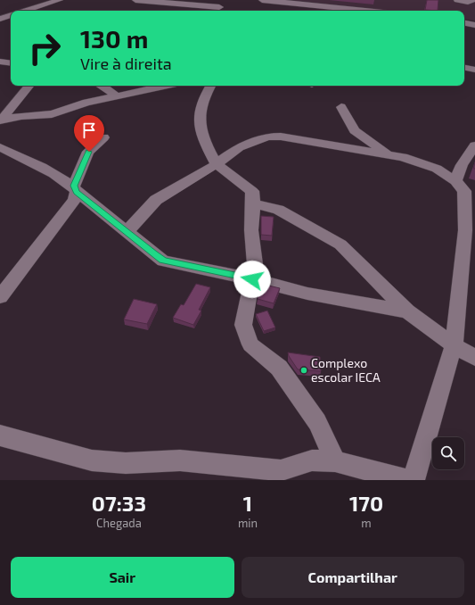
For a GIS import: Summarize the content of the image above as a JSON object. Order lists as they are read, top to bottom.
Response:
{
  "places": ["Complexo escolar IECA"],
  "page": {
    "turn": ["130 m", "Vire à direita"],
    "eta": [
      "07:33",
      "Chegada",
      "1",
      "min",
      "170",
      "m"
    ],
    "buttons": ["Sair", "Compartilhar"]
  }
}
